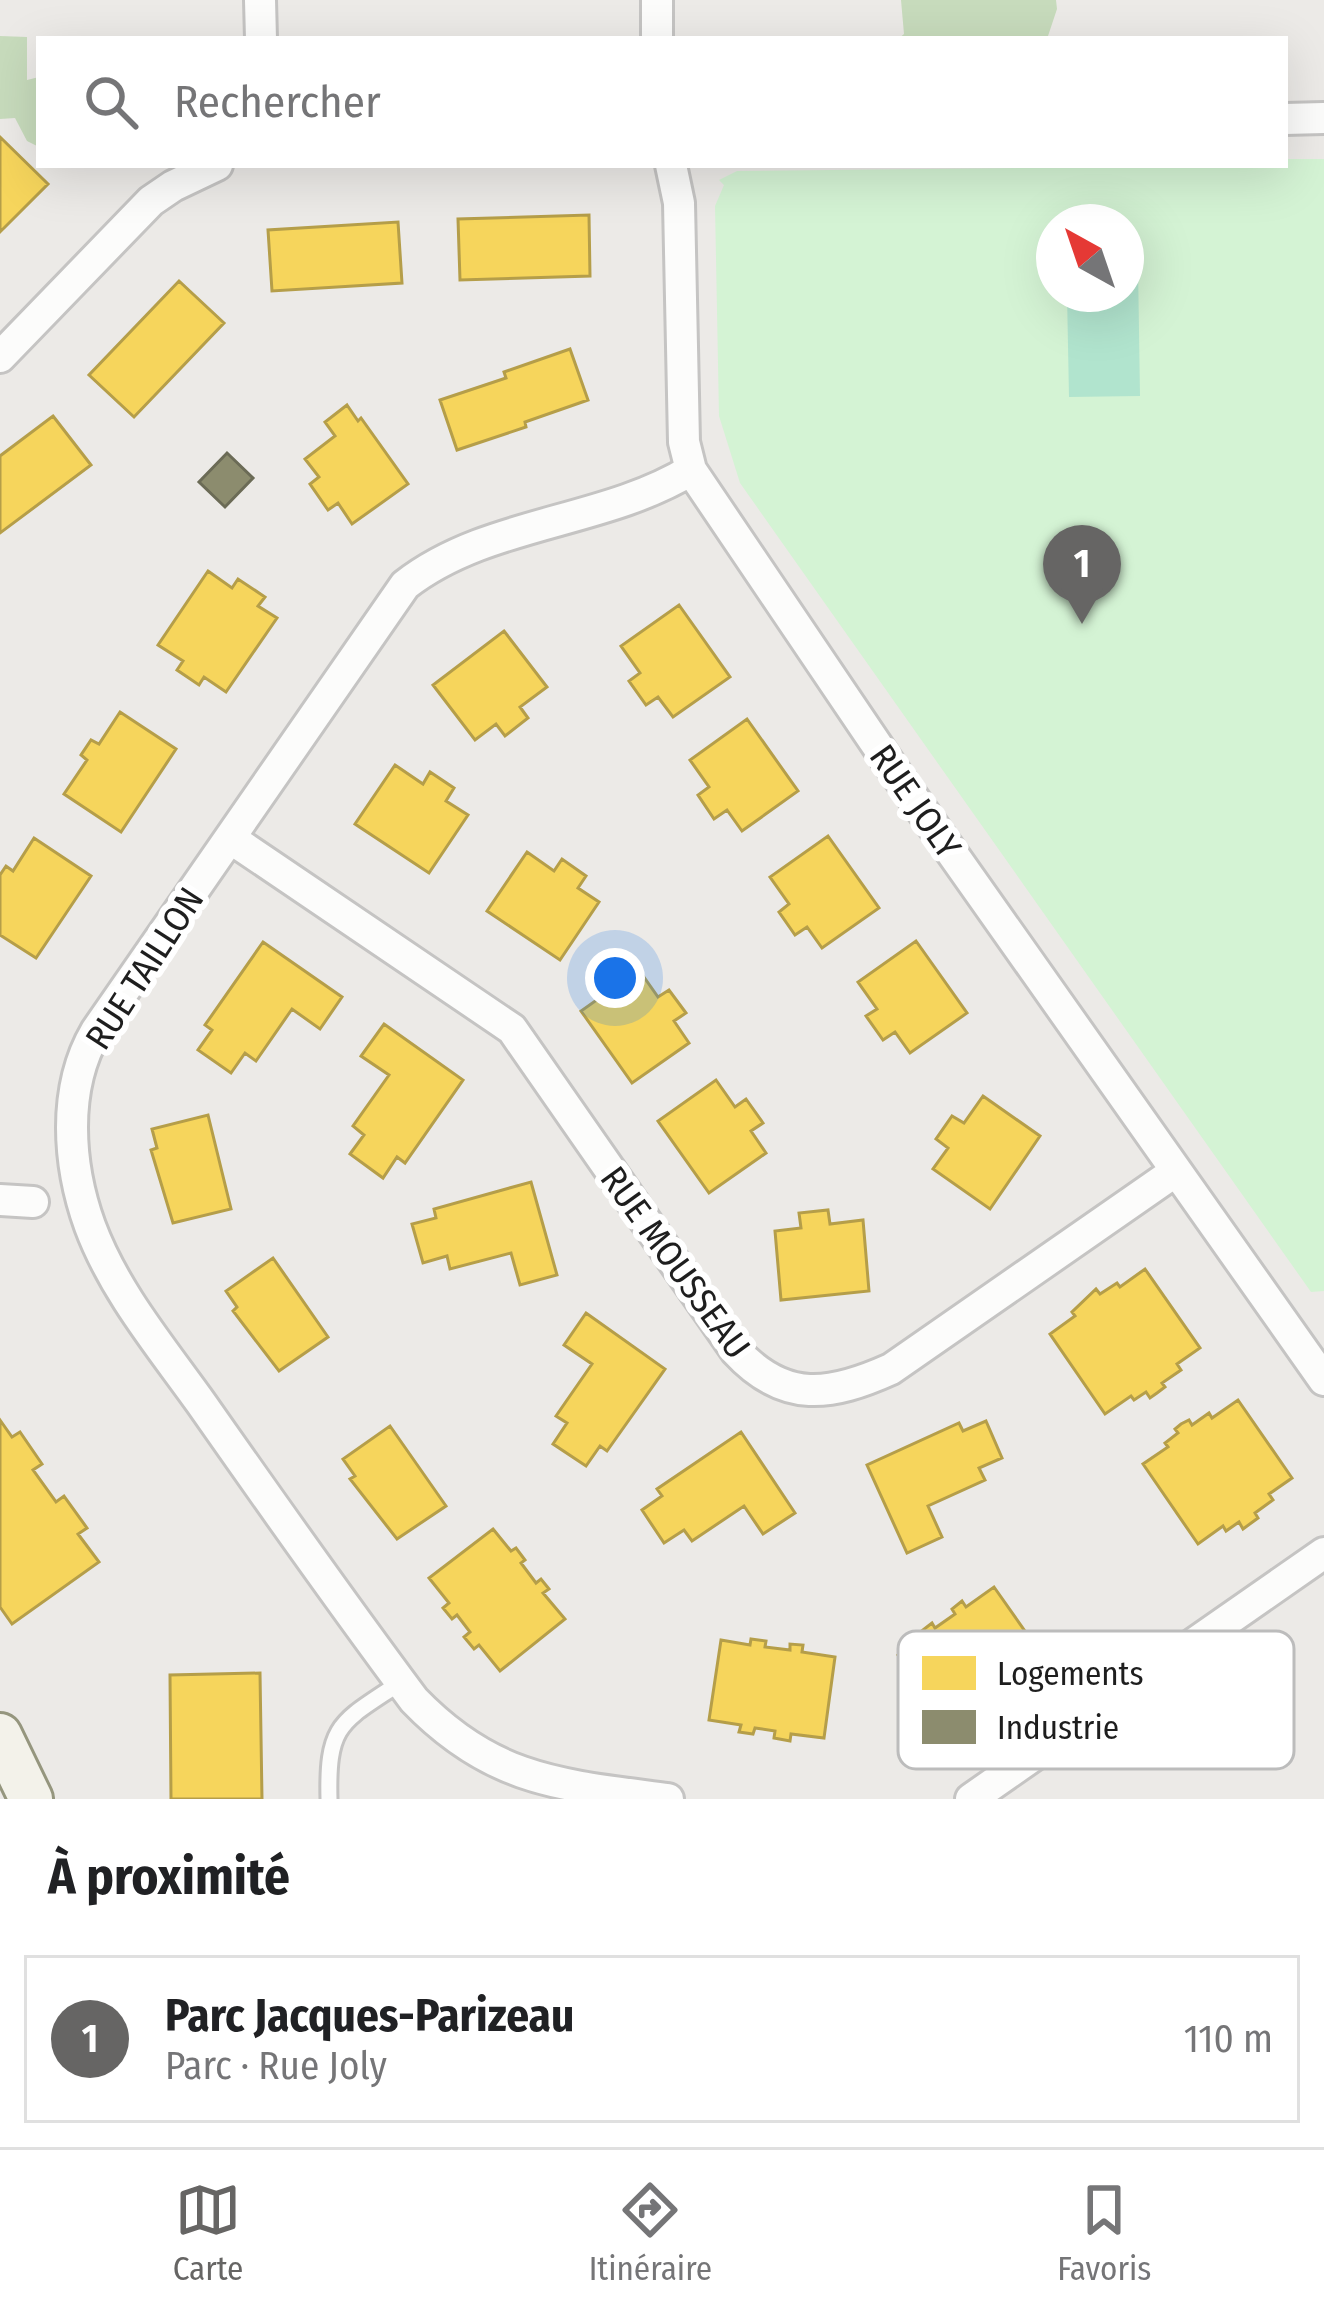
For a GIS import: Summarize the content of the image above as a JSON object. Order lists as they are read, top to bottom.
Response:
{
  "streets": {
    "street": ["RUE JOLY", "RUE TAILLON", "RUE MOUSSEAU"]
  },
  "crossings": [
    ["RUE JOLY", "RUE TAILLON"],
    ["RUE JOLY", "RUE MOUSSEAU"],
    ["RUE TAILLON", "RUE MOUSSEAU"]
  ],
  "legend": ["Logements", "Industrie"],
  "north": "top left",
  "page": {
    "search": "Rechercher",
    "pins": "1",
    "heading": "À proximité",
    "list": [
      {
        "mark": "1",
        "name": "Parc Jacques-Parizeau",
        "note": "Parc · Rue Joly",
        "value": "110 m"
      }
    ],
    "nav": ["Carte", "Itinéraire", "Favoris"]
  }
}
